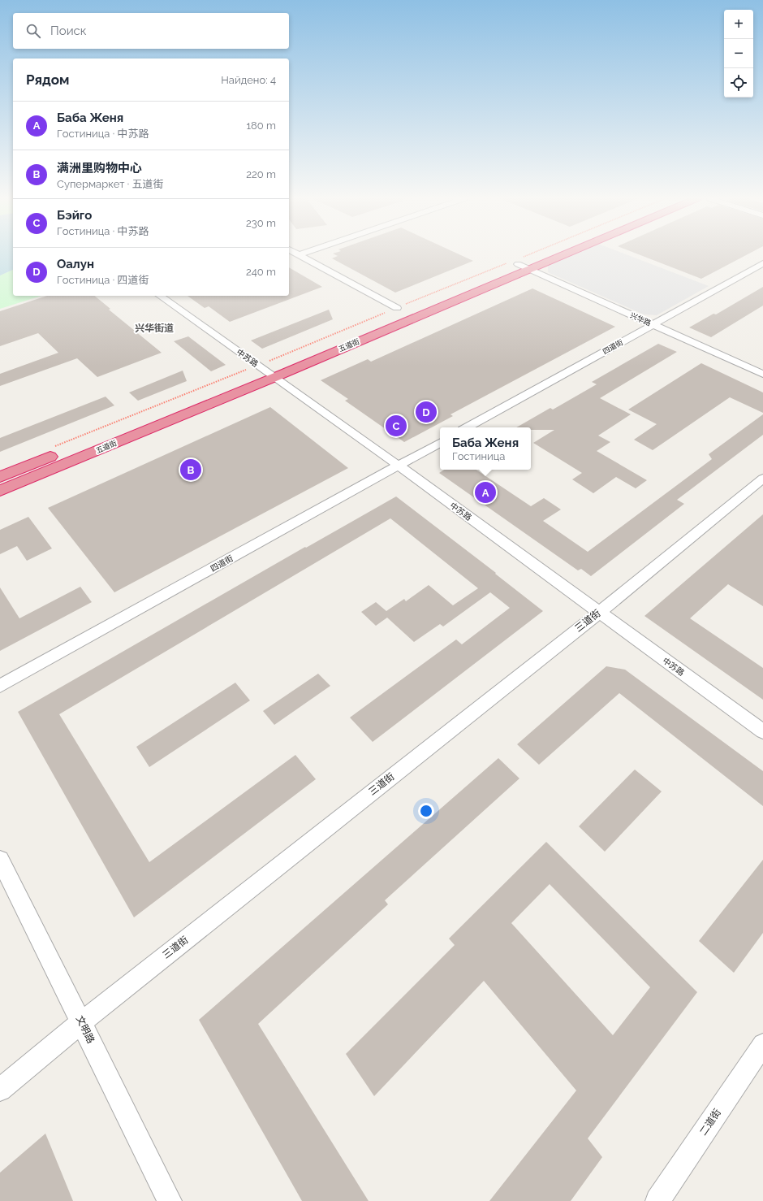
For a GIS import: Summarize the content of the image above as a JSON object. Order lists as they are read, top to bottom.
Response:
{
  "streets": {
    "highway": ["五道街"],
    "street": [
      "兴华路",
      "四道街",
      "中苏路",
      "三道街",
      "文明路",
      "二道街"
    ]
  },
  "crossings": [
    ["兴华路", "五道街"],
    ["兴华路", "四道街"],
    ["五道街", "中苏路"],
    ["四道街", "中苏路"],
    ["中苏路", "三道街"],
    ["三道街", "文明路"]
  ],
  "districts": ["兴华街道"],
  "page": {
    "map_buttons": ["+", "−"],
    "search": "Поиск",
    "heading": ["Рядом", "Найдено: 4"],
    "list": [
      {
        "mark": "A",
        "name": "Баба Женя",
        "note": "Гостиница · 中苏路",
        "value": "180 m"
      },
      {
        "mark": "B",
        "name": "满洲里购物中心",
        "note": "Супермаркет · 五道街",
        "value": "220 m"
      },
      {
        "mark": "C",
        "name": "Бэйго",
        "note": "Гостиница · 中苏路",
        "value": "230 m"
      },
      {
        "mark": "D",
        "name": "Оалун",
        "note": "Гостиница · 四道街",
        "value": "240 m"
      }
    ],
    "pins": [
      "D",
      "C",
      "B",
      "A"
    ],
    "popup": ["Баба Женя", "Гостиница"]
  }
}
